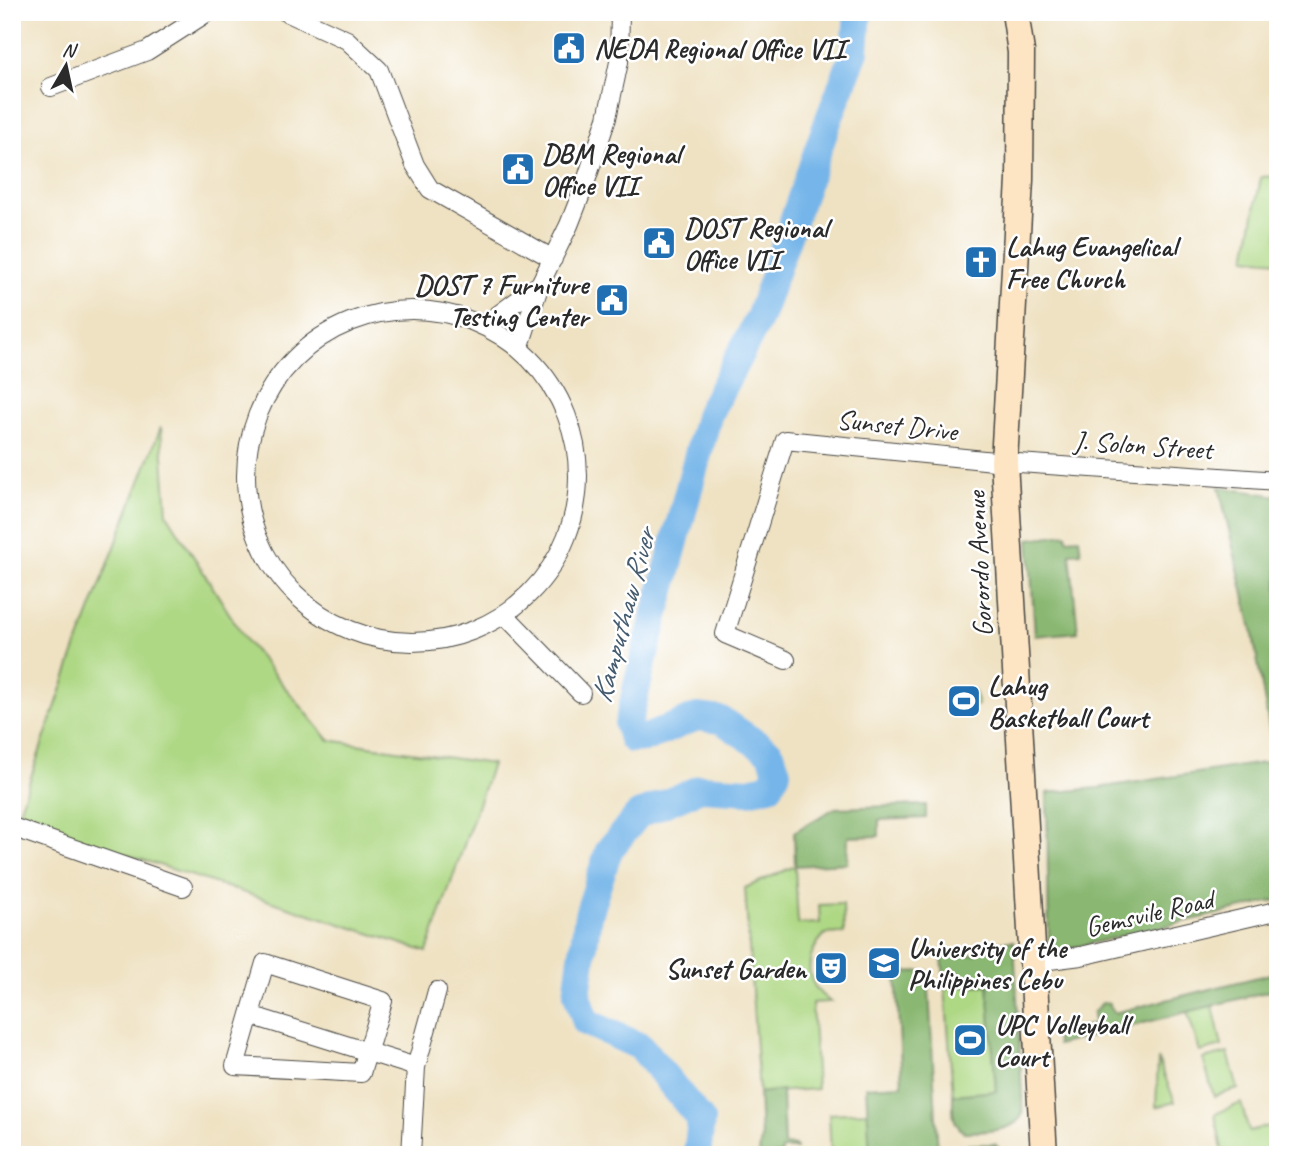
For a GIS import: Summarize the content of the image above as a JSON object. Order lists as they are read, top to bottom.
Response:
{
  "streets": {
    "main road": ["Gorordo Avenue"],
    "street": ["Sunset Drive", "J. Solon Street", "Gemsvile Road"]
  },
  "crossings": [
    ["Sunset Drive", "J. Solon Street"],
    ["Sunset Drive", "Gorordo Avenue"],
    ["J. Solon Street", "Gorordo Avenue"],
    ["Gorordo Avenue", "Gemsvile Road"]
  ],
  "water": ["Kamputhaw River"],
  "places": {
    "public building": [
      "NEDA Regional Office VII",
      "DBM Regional Office VII",
      "DOST Regional Office VII",
      "DOST 7 Furniture Testing Center"
    ],
    "church": ["Lahug Evangelical Free Church"],
    "sports": ["Lahug Basketball Court", "UPC Volleyball Court"],
    "school or university": ["University of the Philippines Cebu"],
    "theatre": ["Sunset Garden"]
  },
  "north": "top"
}
